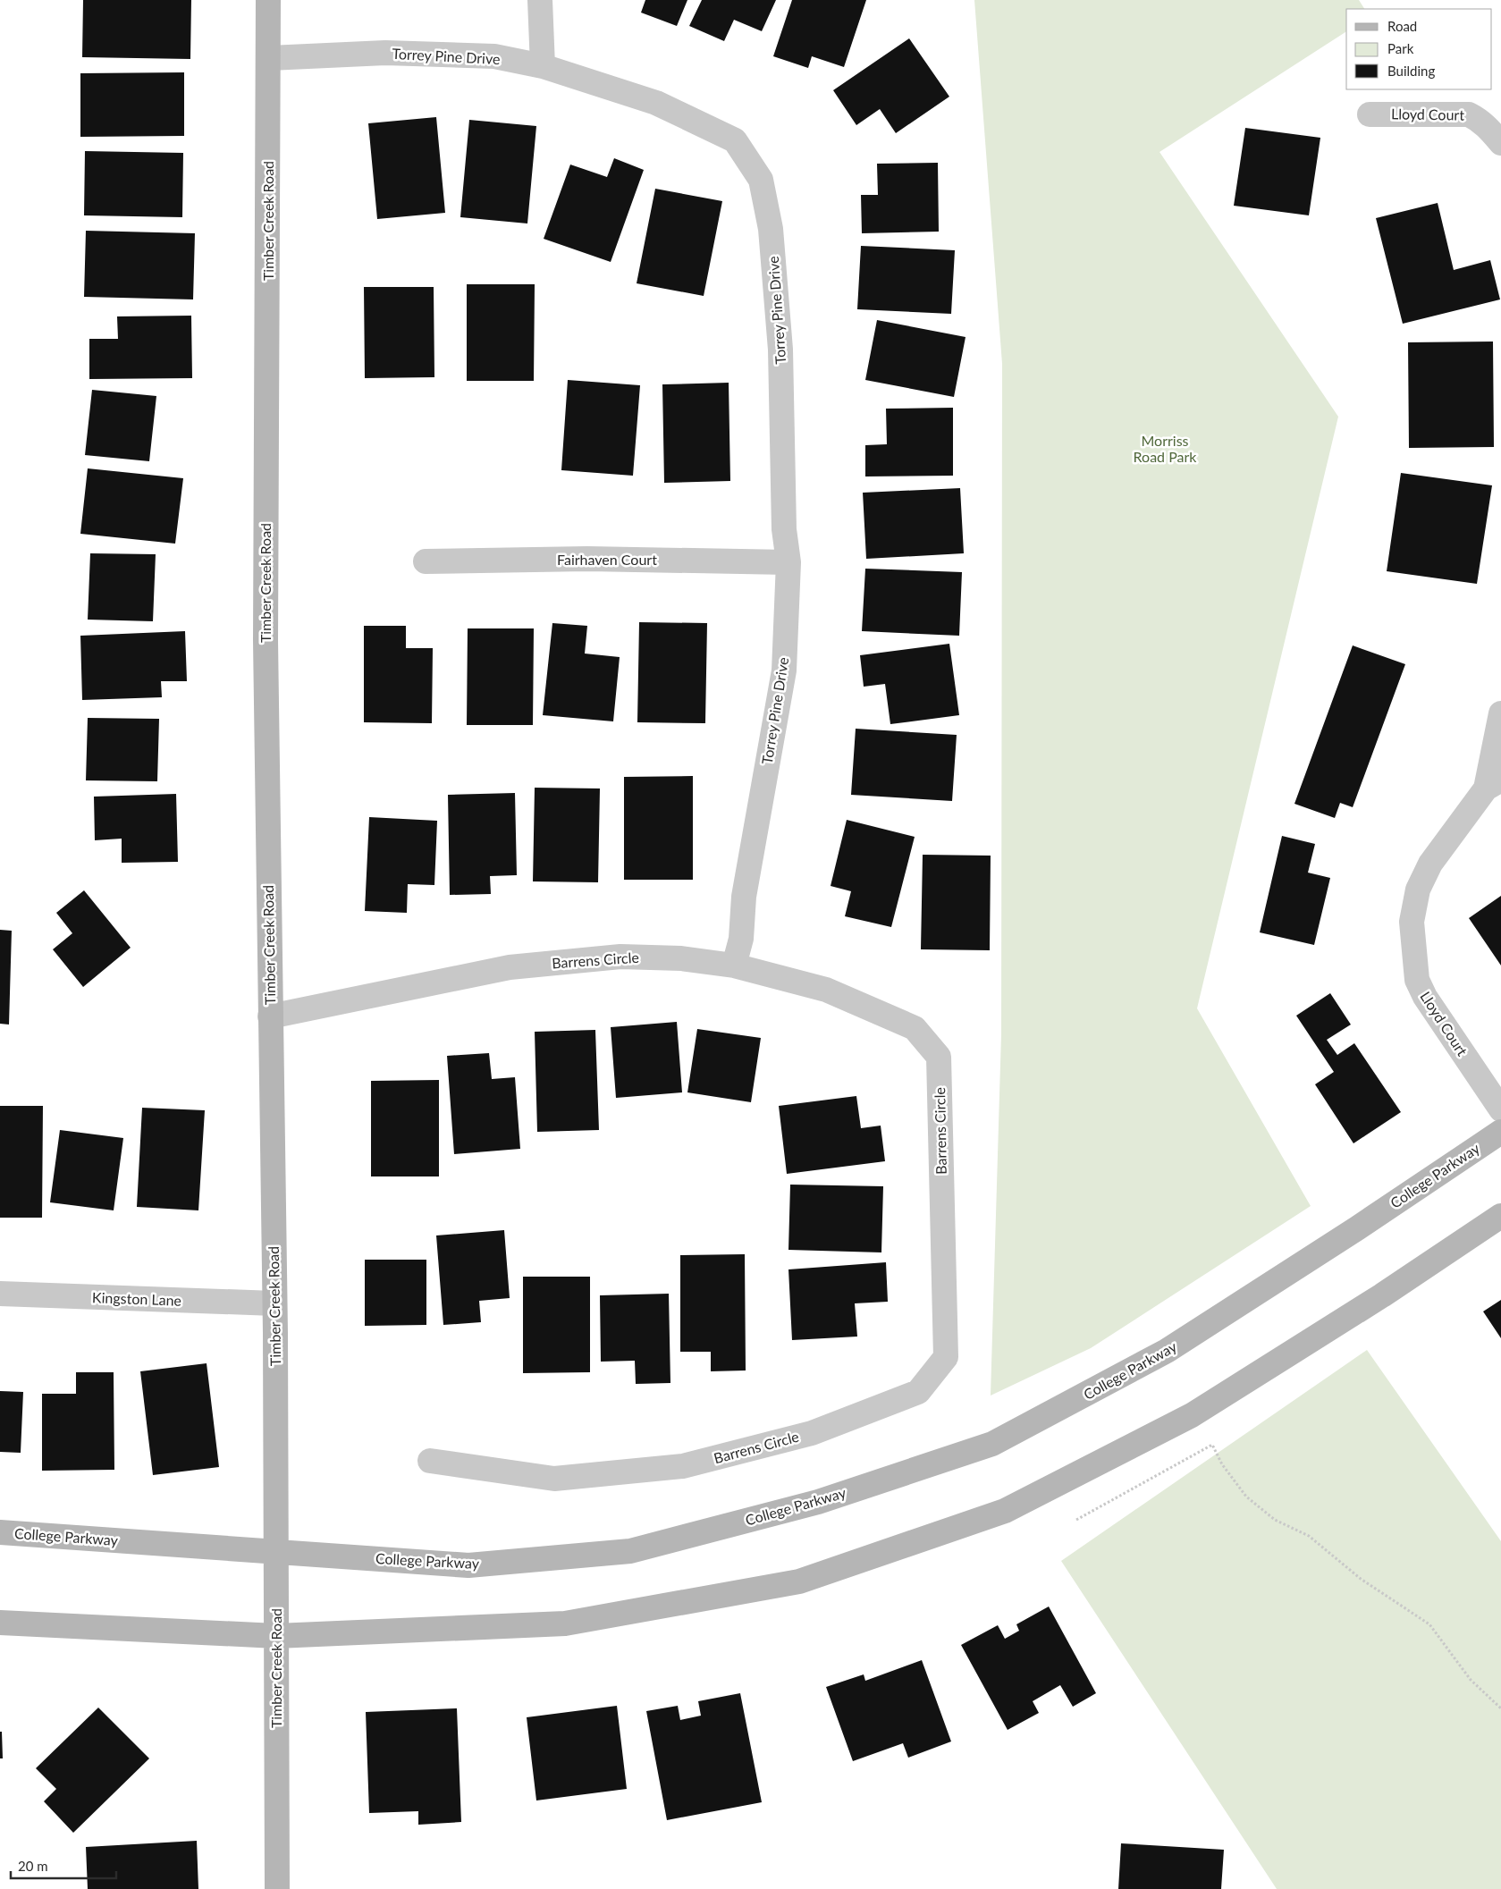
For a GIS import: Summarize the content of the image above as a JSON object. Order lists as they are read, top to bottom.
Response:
{
  "streets": {
    "main road": ["Timber Creek Road", "College Parkway"],
    "street": [
      "Torrey Pine Drive",
      "Lloyd Court",
      "Fairhaven Court",
      "Barrens Circle",
      "Kingston Lane"
    ]
  },
  "crossings": [
    ["Torrey Pine Drive", "Timber Creek Road"],
    ["Torrey Pine Drive", "Fairhaven Court"],
    ["Torrey Pine Drive", "Barrens Circle"],
    ["Timber Creek Road", "Barrens Circle"],
    ["Timber Creek Road", "College Parkway"],
    ["Timber Creek Road", "Kingston Lane"]
  ],
  "parks": ["Morriss Road Park"],
  "legend": ["Road", "Park", "Building"],
  "scale_bar": "20 m"
}
